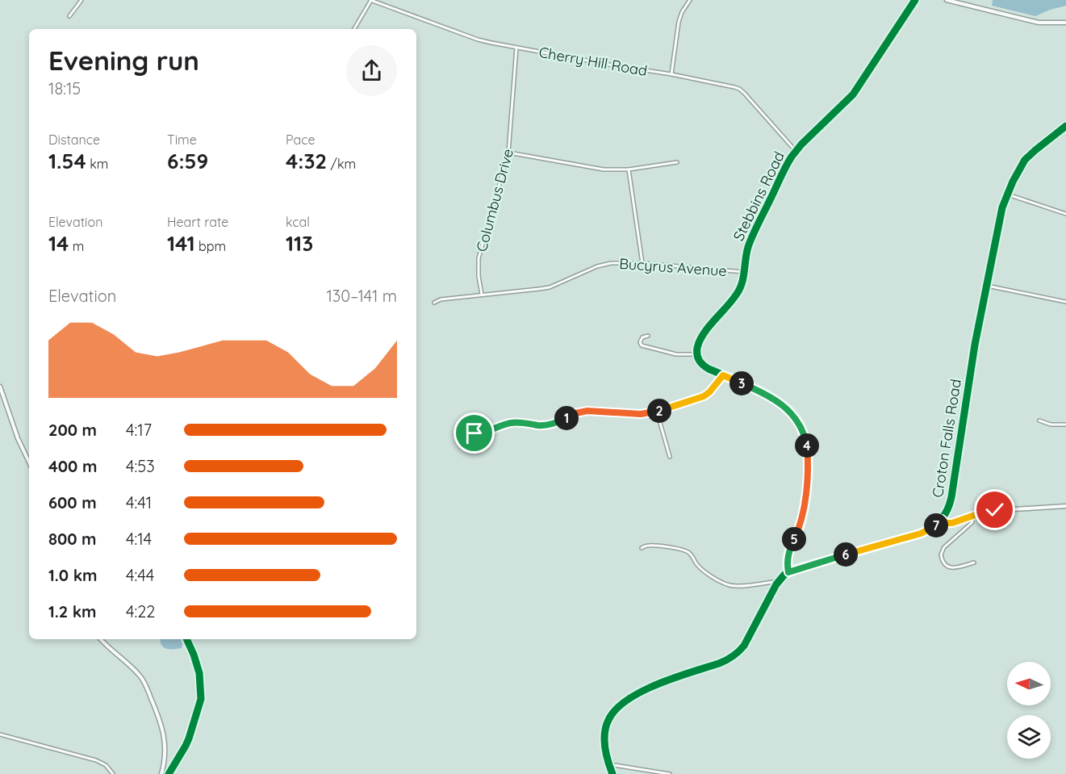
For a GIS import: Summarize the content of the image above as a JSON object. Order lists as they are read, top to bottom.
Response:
{
  "streets": {
    "street": [
      "Cherry Hill Road",
      "Stebbins Road",
      "Columbus Drive",
      "Bucyrus Avenue",
      "Croton Falls Road"
    ]
  },
  "crossings": [
    ["Cherry Hill Road", "Stebbins Road"],
    ["Cherry Hill Road", "Columbus Drive"],
    ["Stebbins Road", "Bucyrus Avenue"],
    ["Columbus Drive", "Bucyrus Avenue"]
  ],
  "north": "left",
  "page": {
    "heading": ["Evening run", "18:15"],
    "stats": [
      ["Distance", "1.54 km"],
      ["Time", "6:59"],
      ["Pace", "4:32 /km"],
      ["Elevation", "14 m"],
      ["Heart rate", "141 bpm"],
      ["kcal", "113"]
    ],
    "chart": ["Elevation", "130–141 m"],
    "pins": [
      "3",
      "2",
      "1",
      "4",
      "7",
      "5",
      "6"
    ],
    "list": [
      {
        "name": "200 m",
        "note": "4:17"
      },
      {
        "name": "400 m",
        "note": "4:53"
      },
      {
        "name": "600 m",
        "note": "4:41"
      },
      {
        "name": "800 m",
        "note": "4:14"
      },
      {
        "name": "1.0 km",
        "note": "4:44"
      },
      {
        "name": "1.2 km",
        "note": "4:22"
      }
    ]
  }
}
